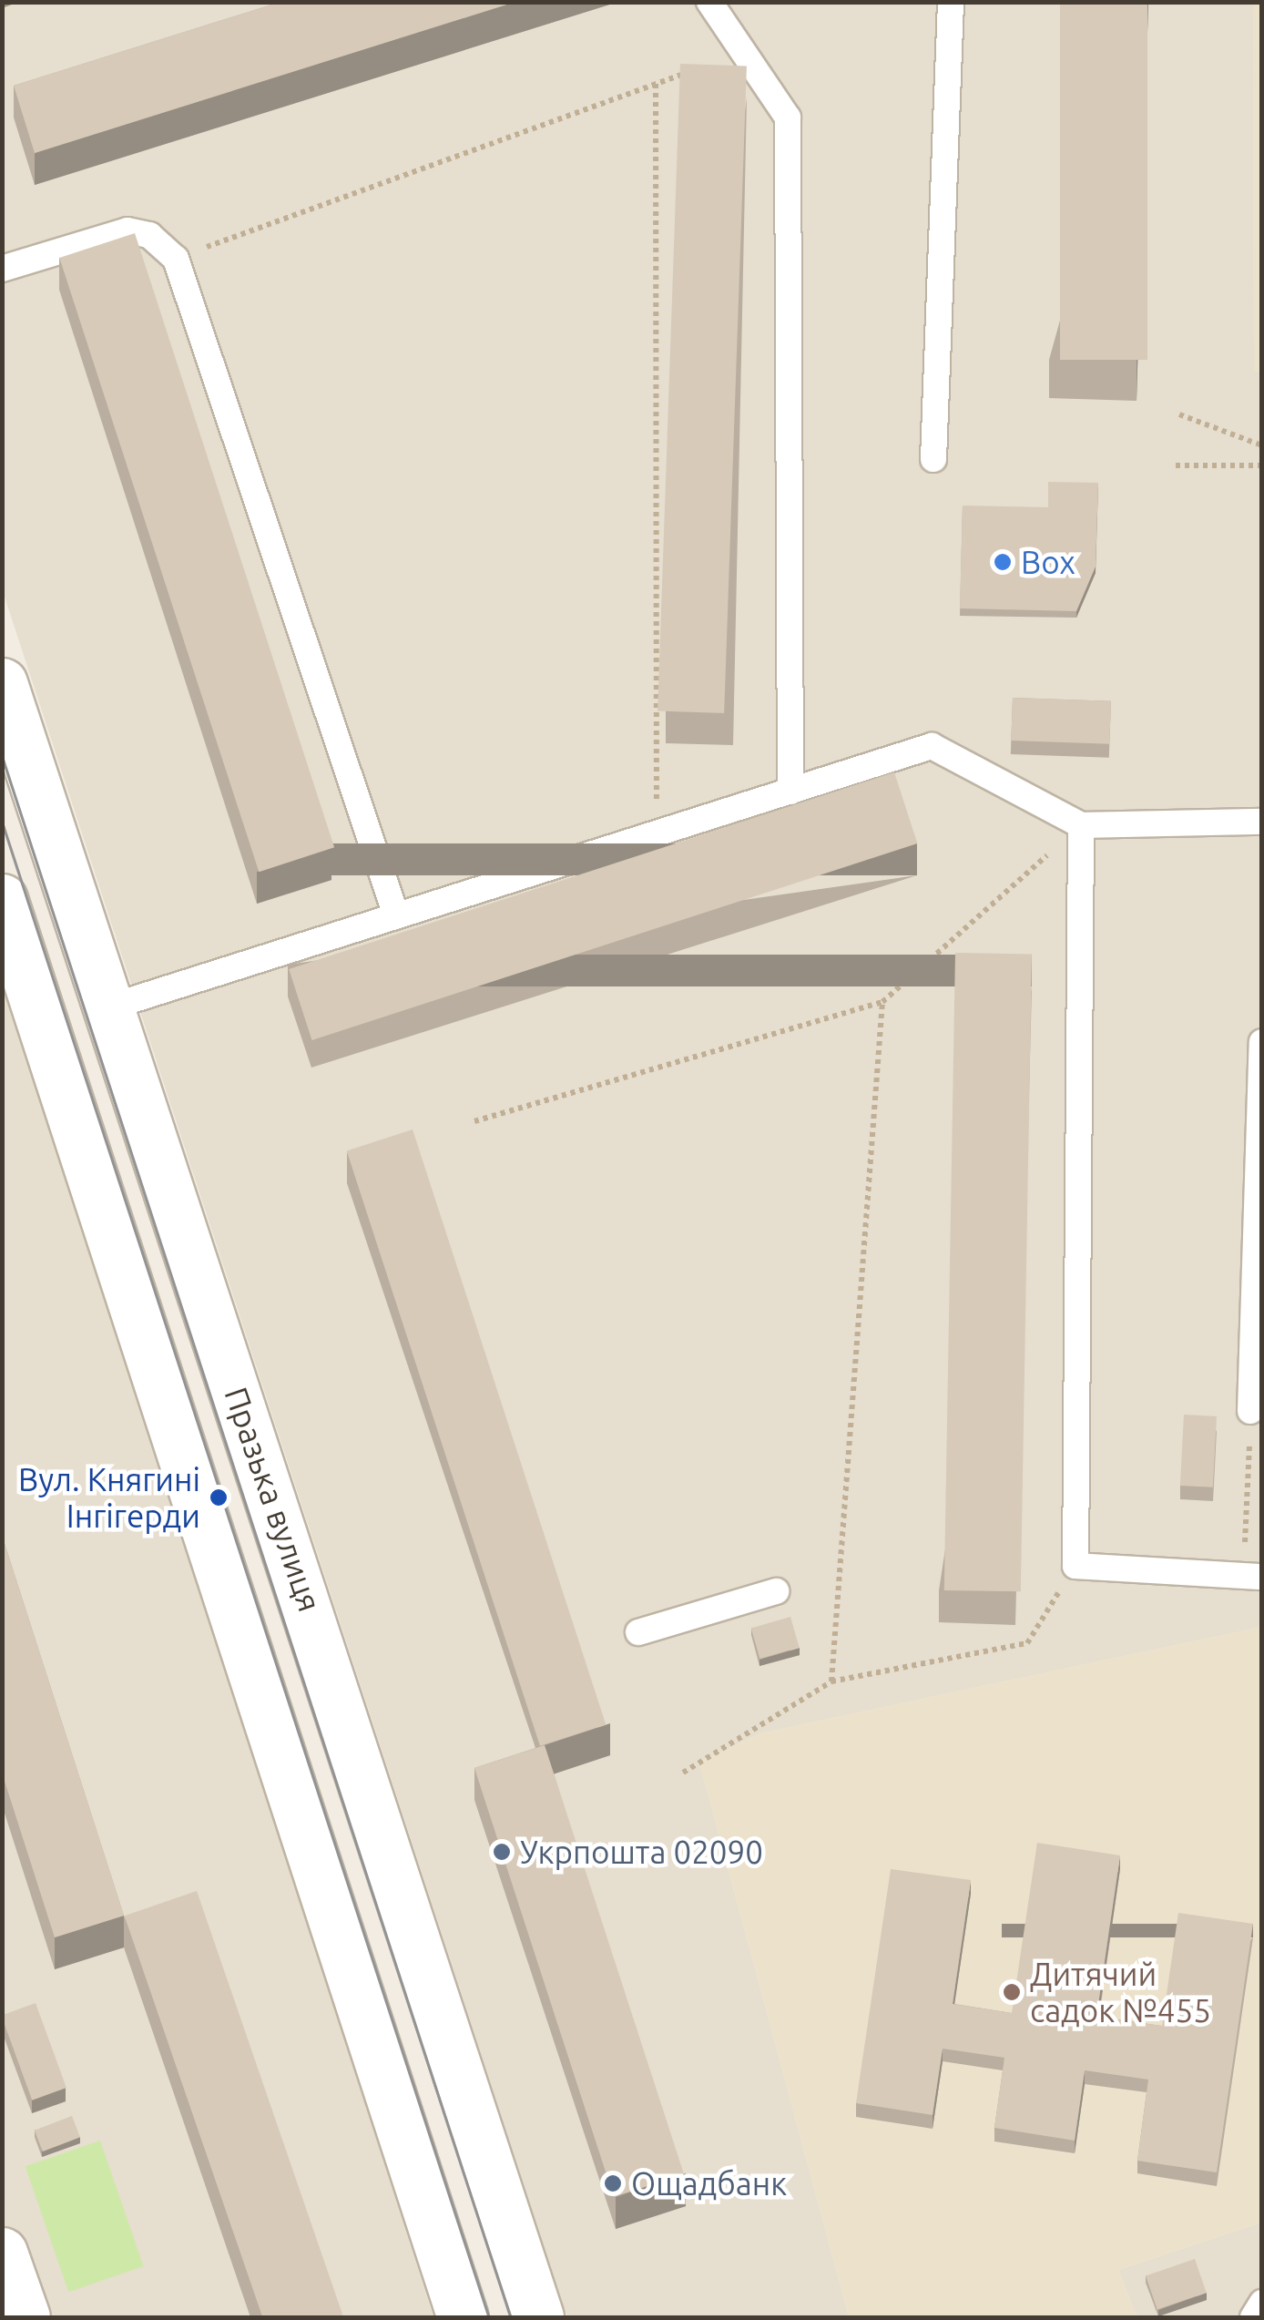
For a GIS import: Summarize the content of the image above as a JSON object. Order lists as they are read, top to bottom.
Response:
{
  "streets": {
    "street": ["Празька вулиця"]
  },
  "places": [
    "Box",
    "Вул. Княгині Інгігерди",
    "Укрпошта 02090",
    "Дитячий садок №455",
    "Ощадбанк"
  ]
}
